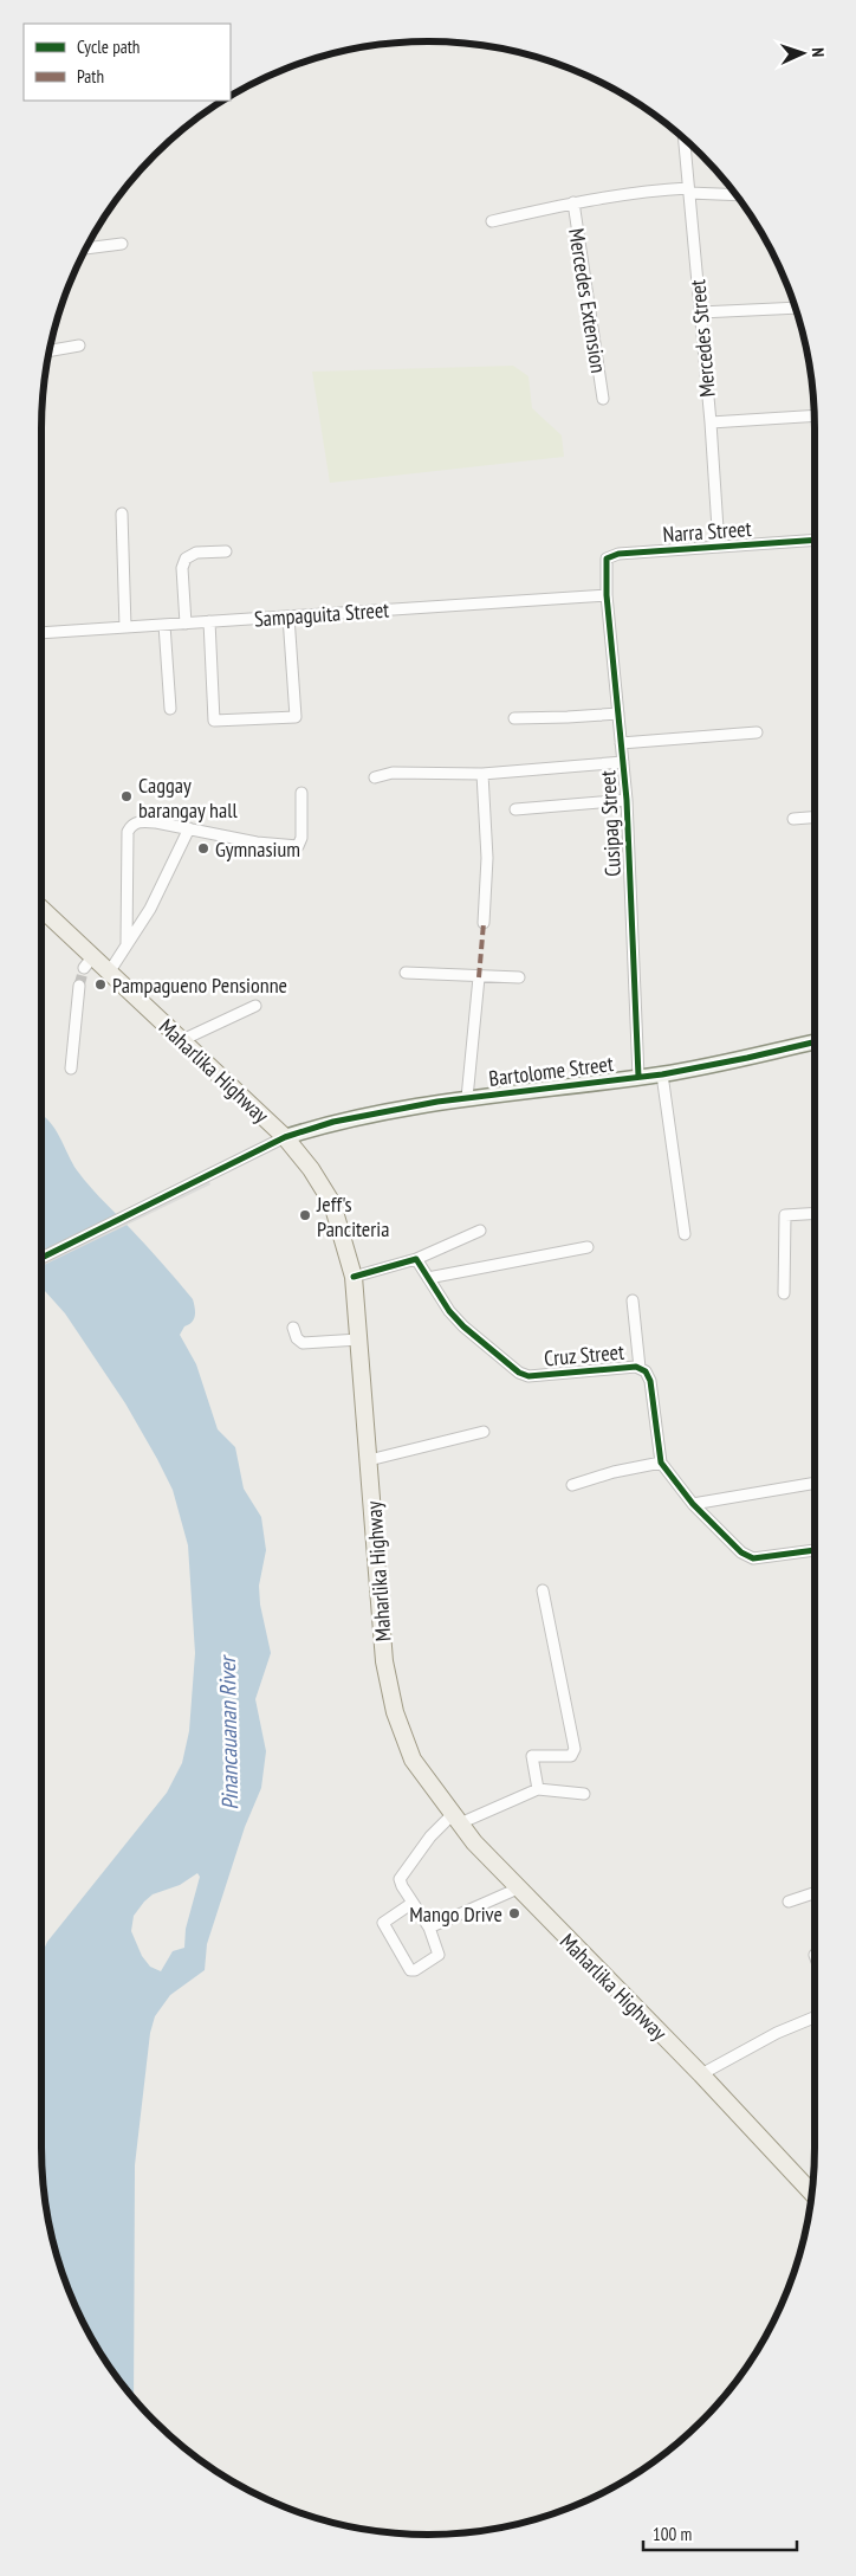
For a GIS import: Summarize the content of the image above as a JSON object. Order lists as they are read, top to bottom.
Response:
{
  "streets": {
    "main road": ["Maharlika Highway"],
    "street": [
      "Mercedes Extension",
      "Mercedes Street",
      "Narra Street",
      "Sampaguita Street",
      "Cusipag Street",
      "Bartolome Street",
      "Cruz Street"
    ]
  },
  "crossings": [
    ["Mercedes Extension", "Mercedes Street"],
    ["Mercedes Street", "Narra Street"],
    ["Narra Street", "Cusipag Street"],
    ["Sampaguita Street", "Cusipag Street"],
    ["Cusipag Street", "Bartolome Street"],
    ["Maharlika Highway", "Bartolome Street"]
  ],
  "water": ["Pinancauanan River"],
  "places": [
    "Caggay barangay hall",
    "Gymnasium",
    "Pampagueno Pensionne",
    "Jeff's Panciteria",
    "Mango Drive"
  ],
  "legend": ["Cycle path", "Path"],
  "scale_bar": "100 m",
  "north": "right"
}
